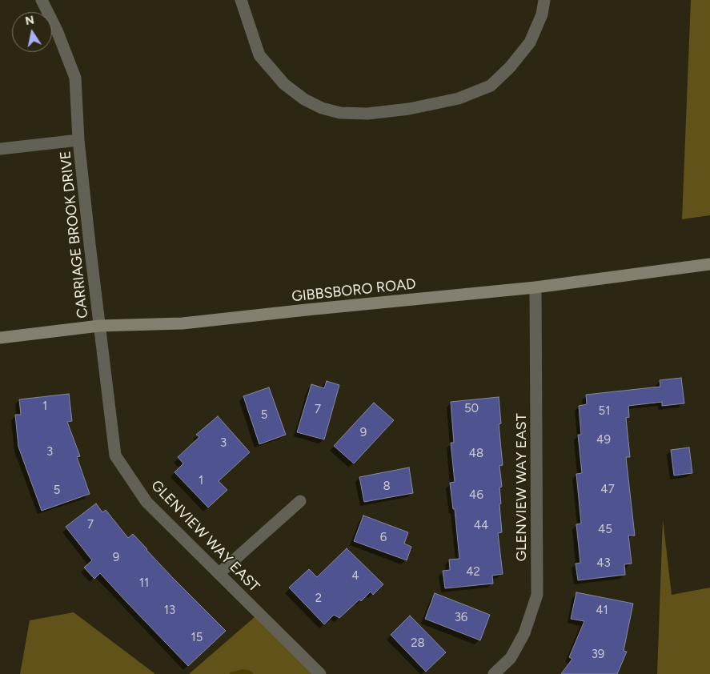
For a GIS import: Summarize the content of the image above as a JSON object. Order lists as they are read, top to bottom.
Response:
{
  "streets": {
    "street": ["CARRIAGE BROOK DRIVE", "GIBBSBORO ROAD", "GLENVIEW WAY EAST"]
  },
  "crossings": [
    ["CARRIAGE BROOK DRIVE", "GIBBSBORO ROAD"],
    ["CARRIAGE BROOK DRIVE", "GLENVIEW WAY EAST"],
    ["GIBBSBORO ROAD", "GLENVIEW WAY EAST"]
  ],
  "house_numbers": [
    "1",
    "50",
    "7",
    "51",
    "5",
    "9",
    "49",
    "3",
    "3",
    "48",
    "1",
    "8",
    "47",
    "5",
    "46",
    "7",
    "44",
    "45",
    "6",
    "9",
    "43",
    "42",
    "4",
    "11",
    "2",
    "13",
    "41",
    "36",
    "15",
    "28",
    "39"
  ],
  "north": "top"
}
